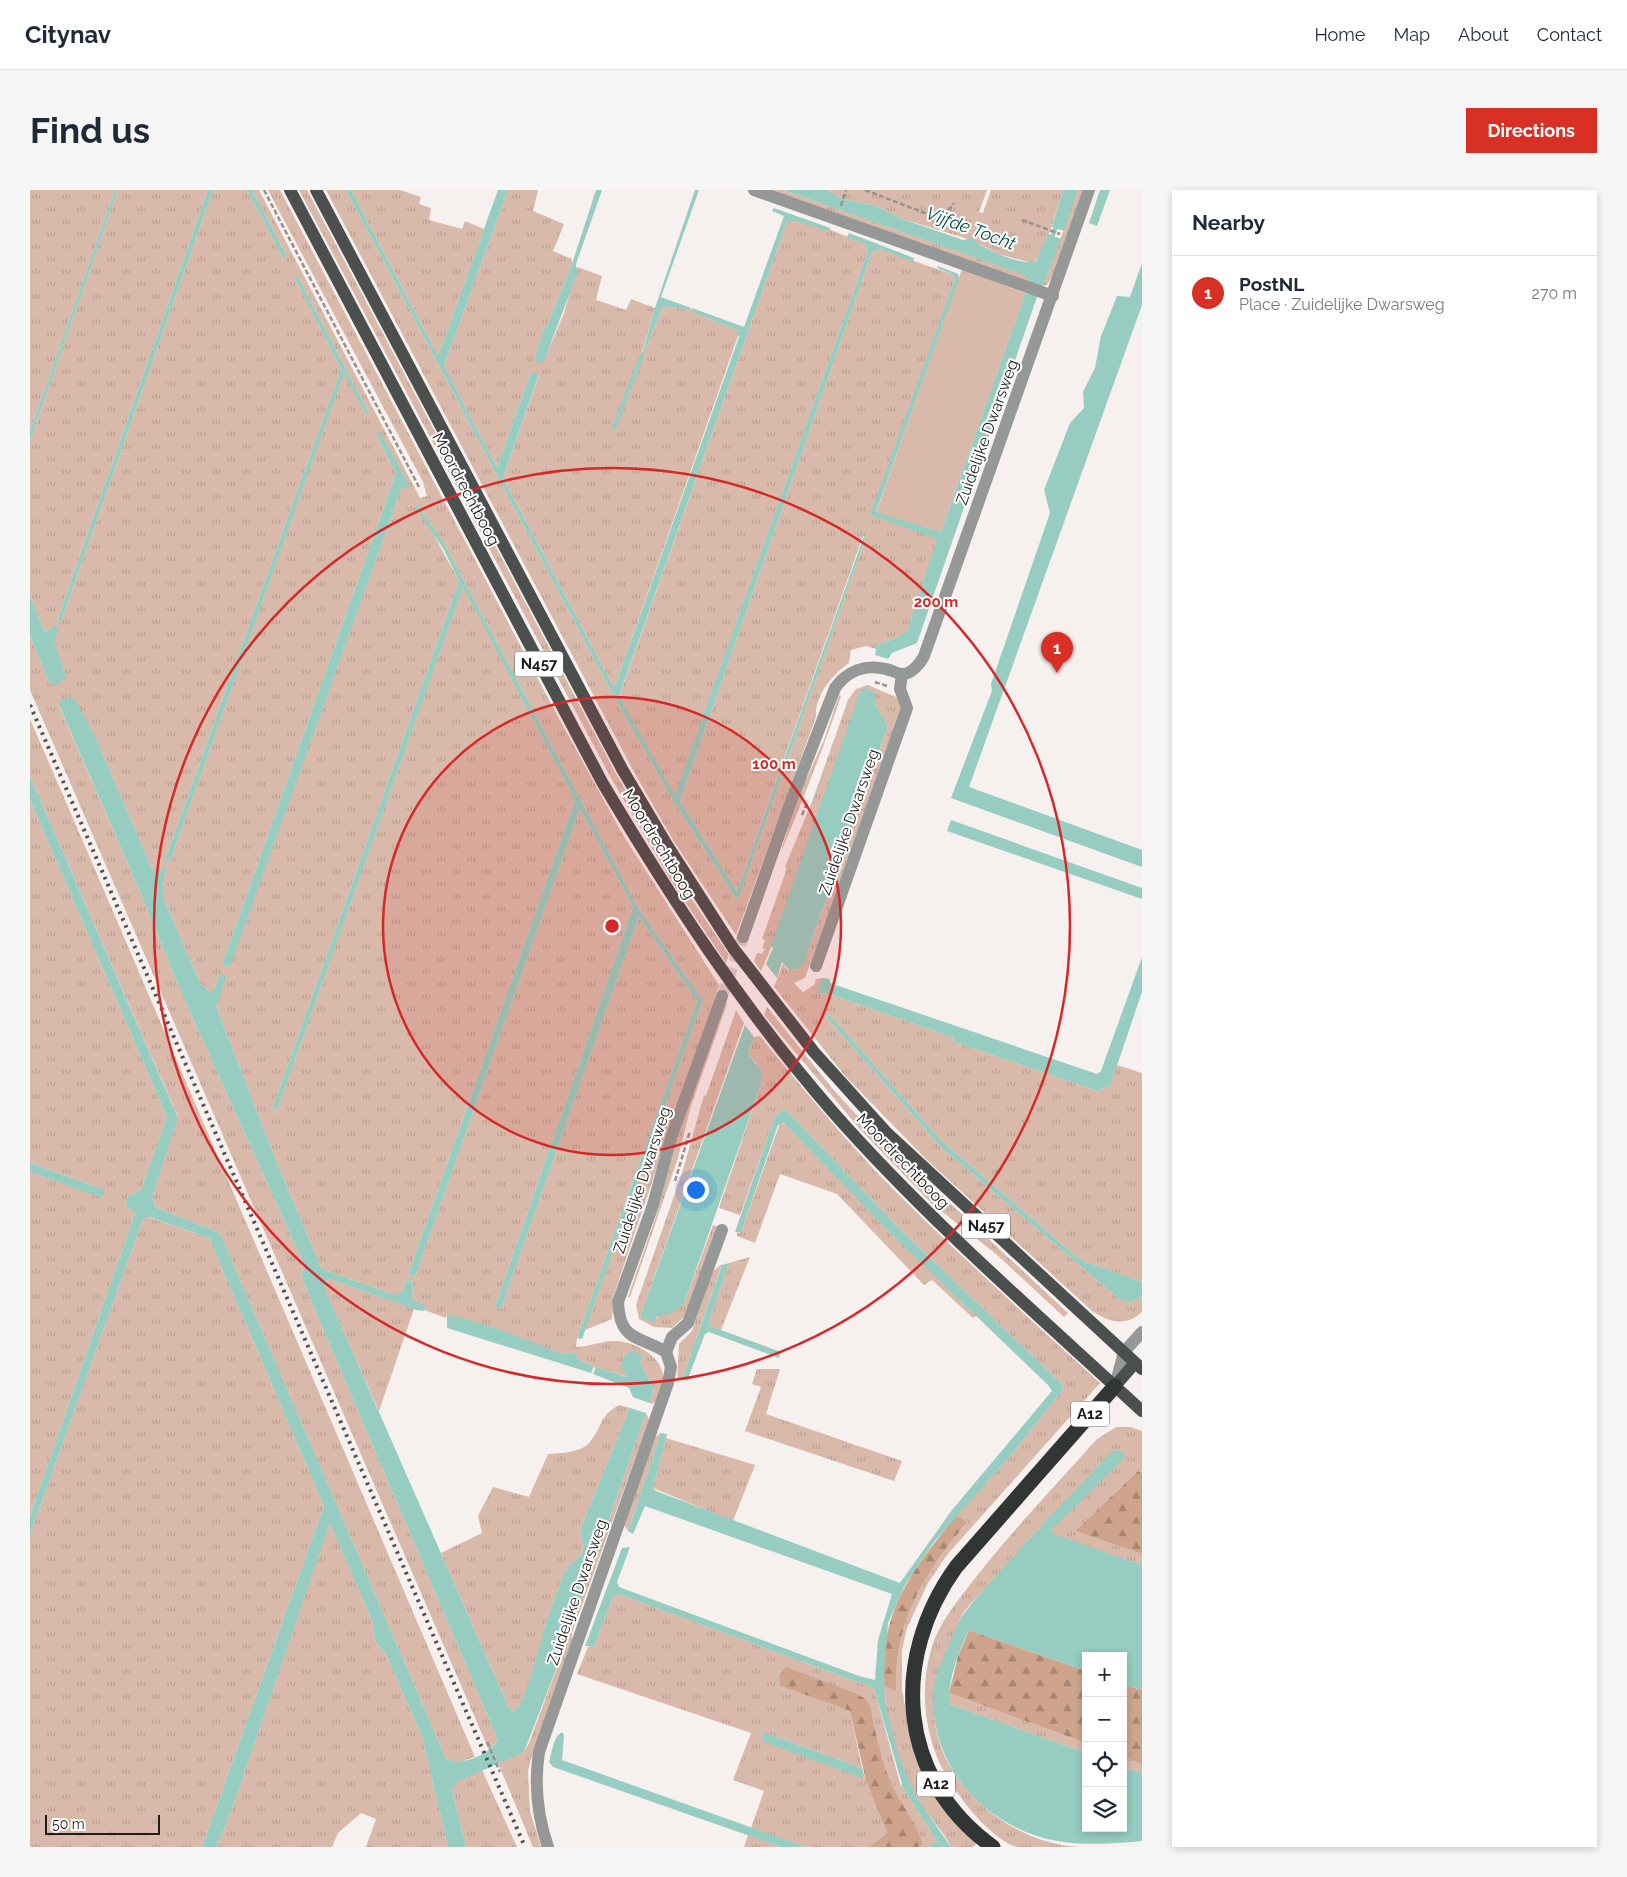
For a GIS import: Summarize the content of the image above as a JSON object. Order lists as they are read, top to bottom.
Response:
{
  "streets": {
    "highway": ["A12"],
    "main road": ["Moordrechtboog", "N457"],
    "street": ["Zuidelijke Dwarsweg"]
  },
  "crossings": [
    ["Moordrechtboog", "A12"]
  ],
  "water": ["Vijfde Tocht"],
  "scale_bar": "50 m",
  "page": {
    "header": "Citynav",
    "nav": [
      "Home",
      "Map",
      "About",
      "Contact"
    ],
    "buttons": "Directions",
    "title": "Find us",
    "heading": "Nearby",
    "list": [
      {
        "mark": "1",
        "name": "PostNL",
        "note": "Place · Zuidelijke Dwarsweg",
        "value": "270 m"
      }
    ],
    "pins": "1",
    "map_buttons": ["+", "−"],
    "scale": "50 m"
  },
  "rings": ["200 m", "100 m"]
}
